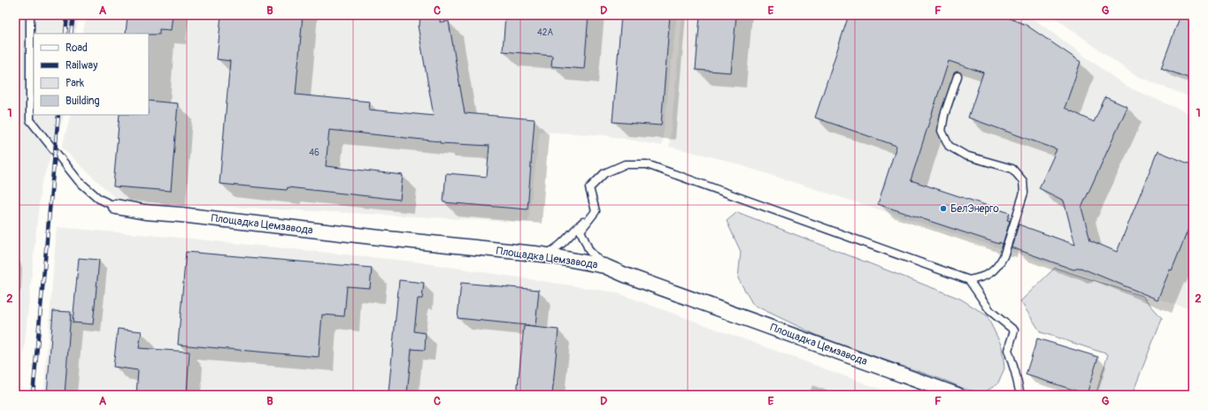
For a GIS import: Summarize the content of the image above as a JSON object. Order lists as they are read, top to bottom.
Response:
{
  "streets": {
    "street": ["Площадка Цемзавода"]
  },
  "places": ["БелЭнерго"],
  "house_numbers": ["42А", "46"],
  "legend": [
    "Road",
    "Railway",
    "Park",
    "Building"
  ],
  "grid": {
    "columns": [
      "A",
      "B",
      "C",
      "D",
      "E",
      "F",
      "G"
    ],
    "rows": ["1", "2"]
  }
}
